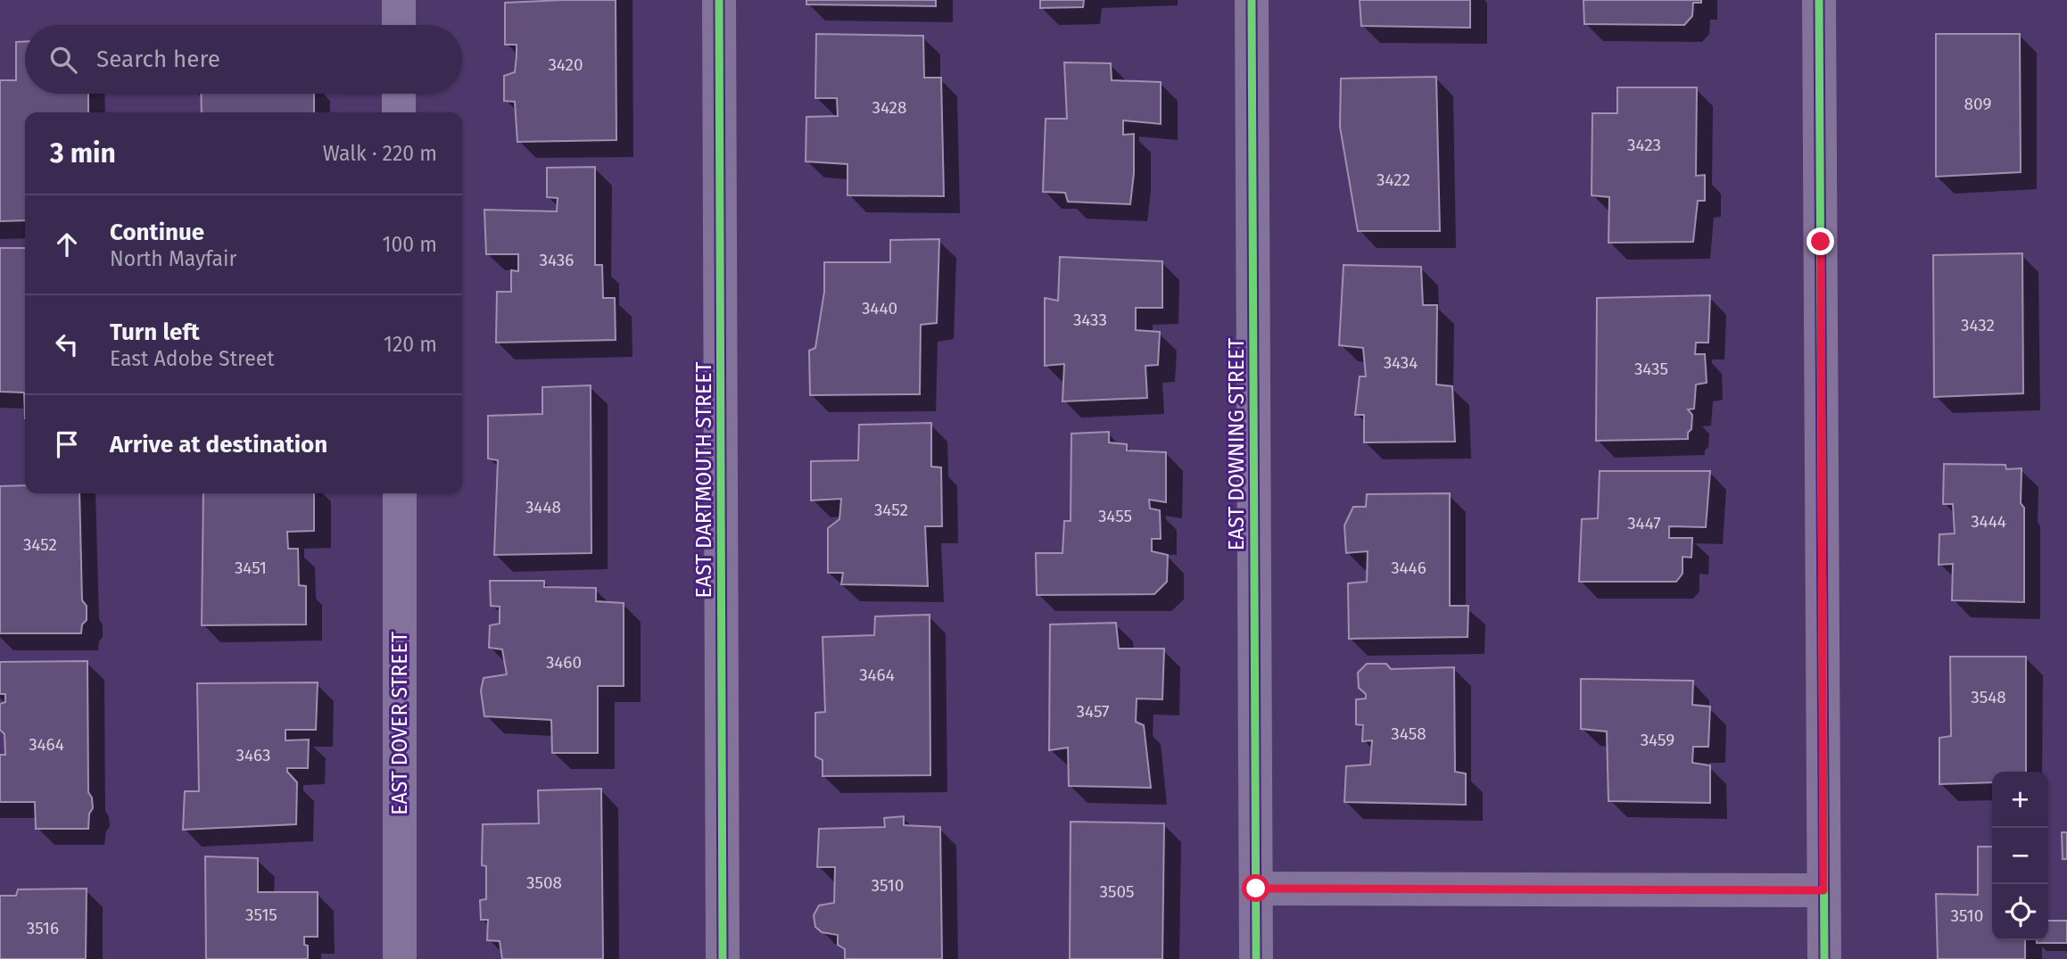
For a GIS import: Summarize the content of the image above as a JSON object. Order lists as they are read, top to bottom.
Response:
{
  "streets": {
    "street": ["EAST DOWNING STREET", "EAST DARTMOUTH STREET", "EAST DOVER STREET"]
  },
  "house_numbers": [
    "3420",
    "809",
    "3428",
    "3423",
    "3422",
    "3436",
    "3440",
    "3433",
    "3432",
    "3434",
    "3435",
    "3448",
    "3452",
    "3455",
    "3444",
    "3447",
    "3452",
    "3451",
    "3446",
    "3460",
    "3464",
    "3548",
    "3457",
    "3458",
    "3459",
    "3464",
    "3463",
    "3508",
    "3510",
    "3505",
    "3515",
    "3510",
    "3516"
  ],
  "page": {
    "search": "Search here",
    "heading": ["3 min", "Walk · 220 m"],
    "list": [
      ["Continue", "North Mayfair", "100 m"],
      ["Turn left", "East Adobe Street", "120 m"],
      "Arrive at destination"
    ],
    "map_buttons": ["+", "−"]
  }
}
